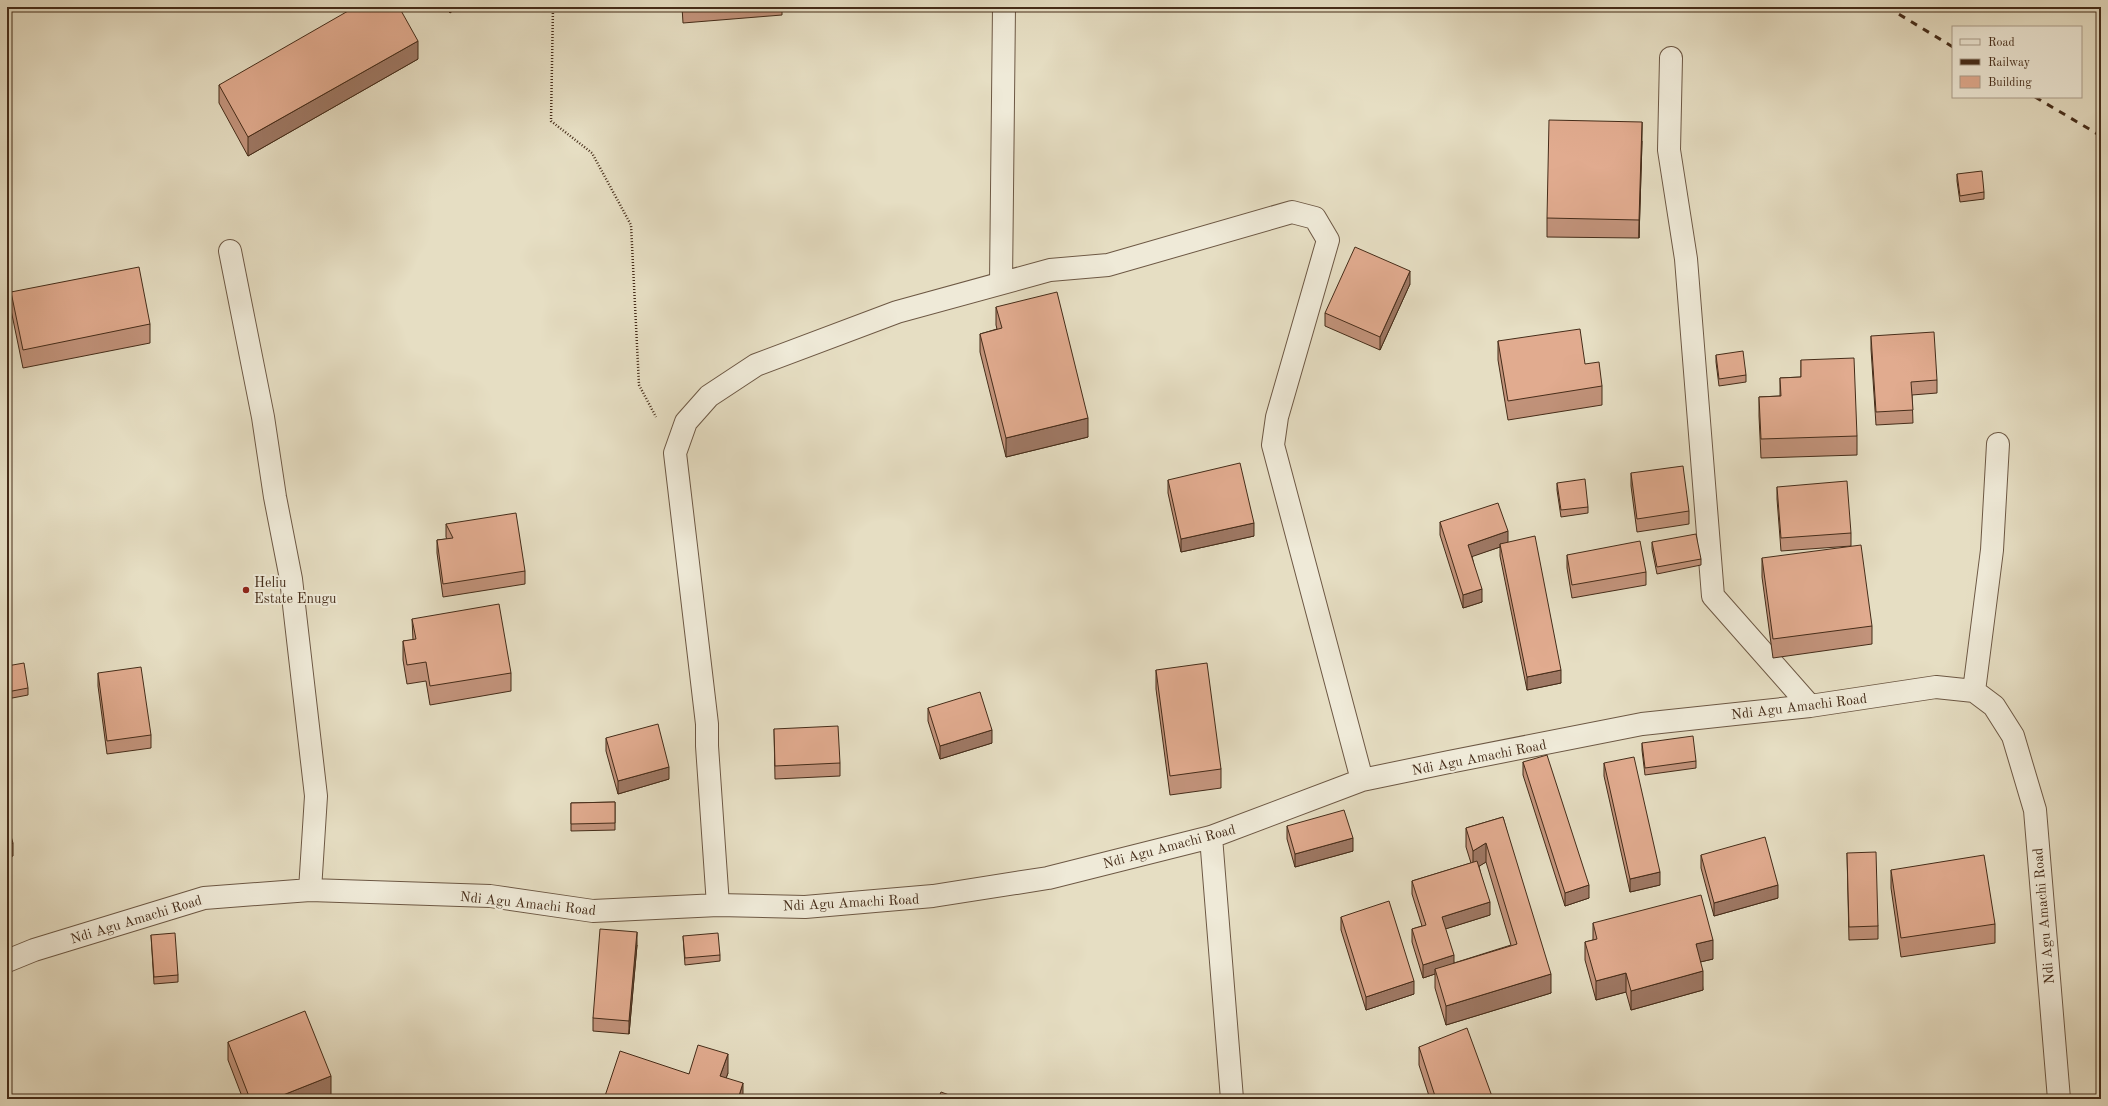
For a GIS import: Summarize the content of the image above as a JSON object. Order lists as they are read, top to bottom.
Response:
{
  "streets": {
    "street": ["Ndi Agu Amachi Road"]
  },
  "places": ["Heliu Estate Enugu"],
  "legend": ["Road", "Railway", "Building"]
}
